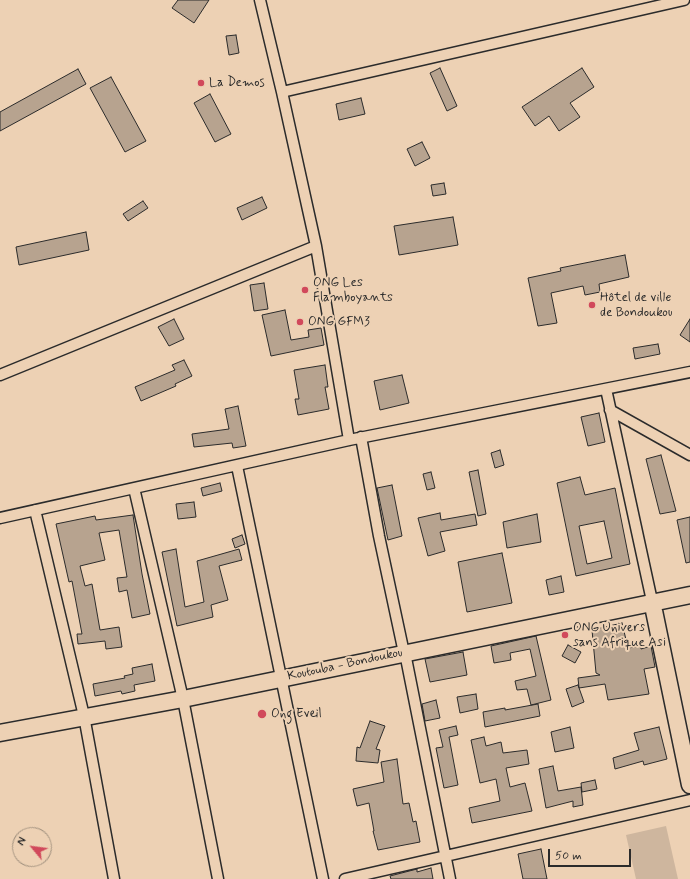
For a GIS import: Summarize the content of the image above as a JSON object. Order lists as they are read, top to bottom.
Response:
{
  "streets": {
    "main road": ["Koutouba - Bondoukou"]
  },
  "places": [
    "La Demos",
    "ONG Les Flamboyants",
    "Hôtel de ville de Bondoukou",
    "ONG GFM3",
    "ONG Univers sans Afrique Asi",
    "Ong Eveil"
  ],
  "scale_bar": "50 m",
  "north": "top left"
}
